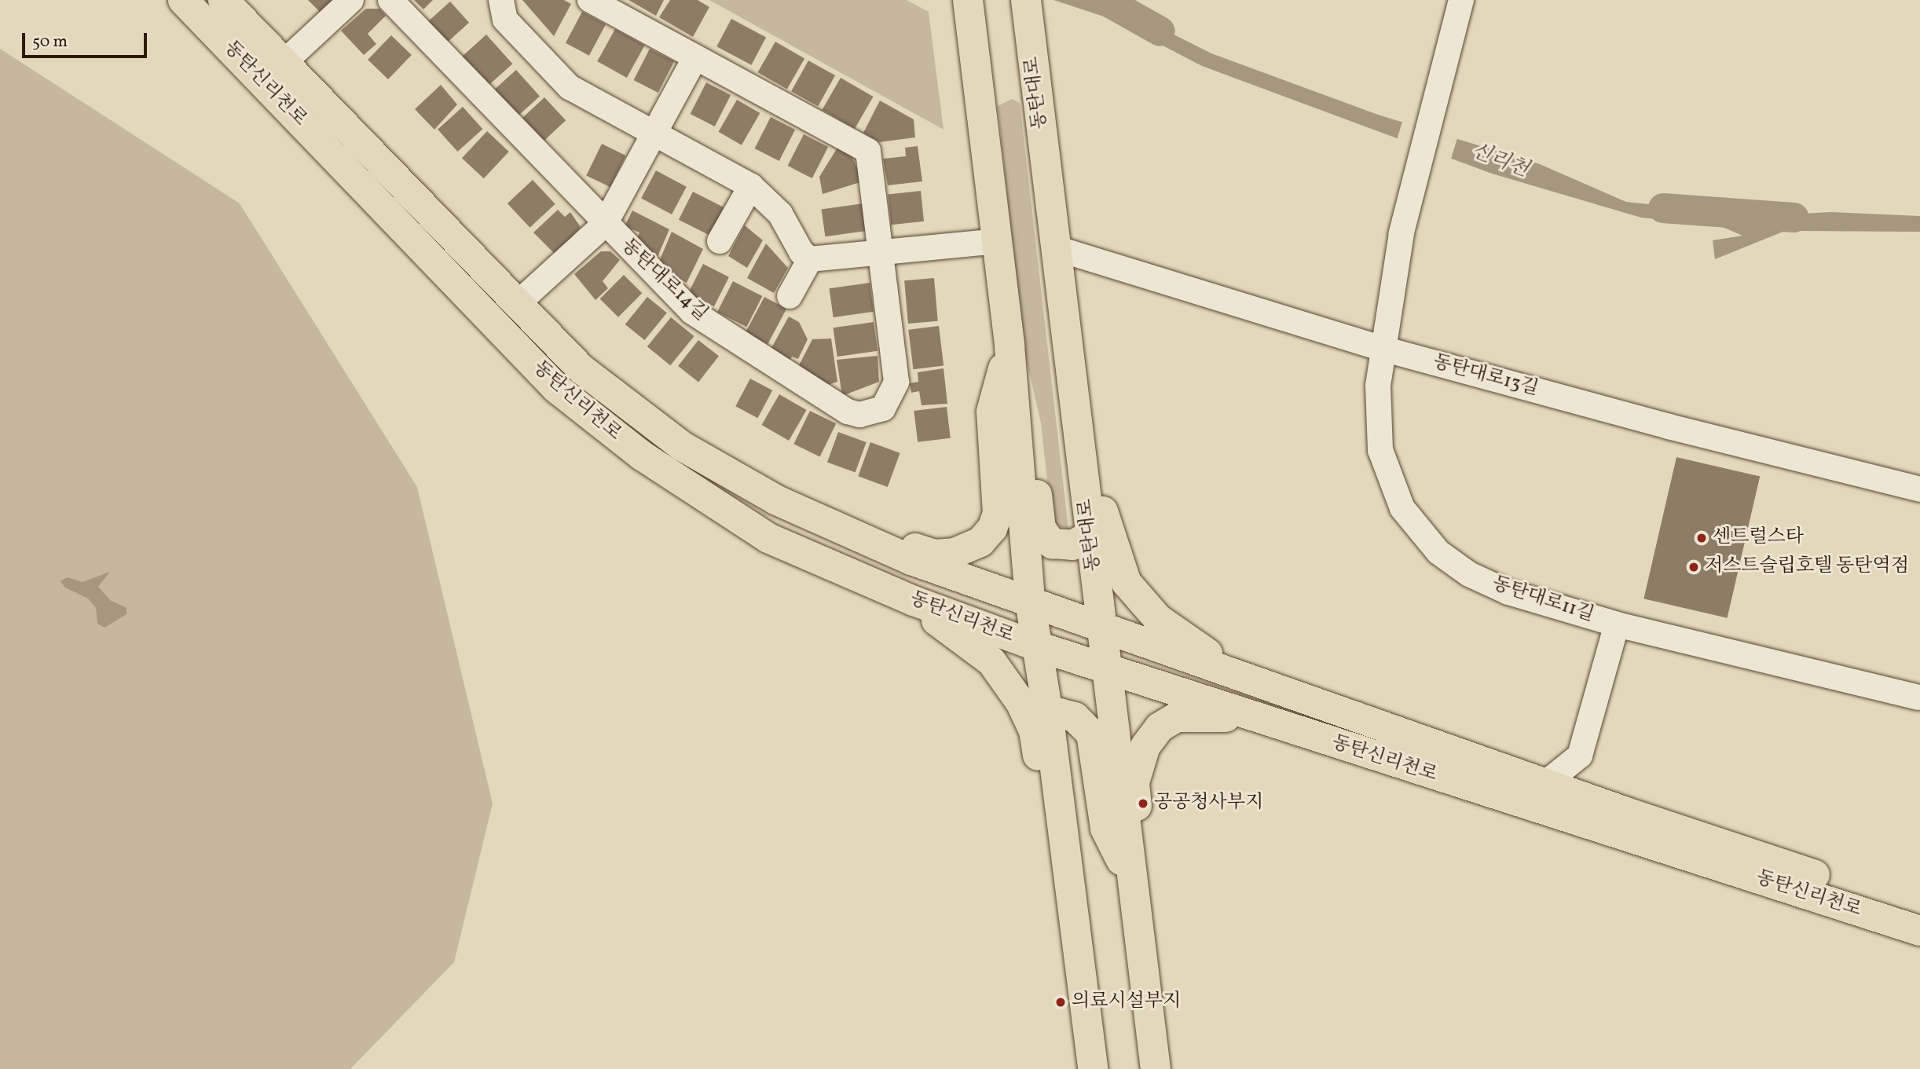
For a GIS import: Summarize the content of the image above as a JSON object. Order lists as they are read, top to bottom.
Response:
{
  "streets": {
    "main road": ["동탄신리천로", "동탄대로"],
    "street": ["동탄대로14길", "동탄대로13길", "동탄대로11길"]
  },
  "crossings": [
    ["동탄신리천로", "동탄대로"],
    ["동탄대로", "동탄대로13길"],
    ["동탄대로13길", "동탄대로11길"]
  ],
  "water": ["신리천"],
  "places": [
    "센트럴스타",
    "저스트슬립호텔 동탄역점",
    "공공청사부지",
    "의료시설부지"
  ],
  "scale_bar": "50 m"
}
